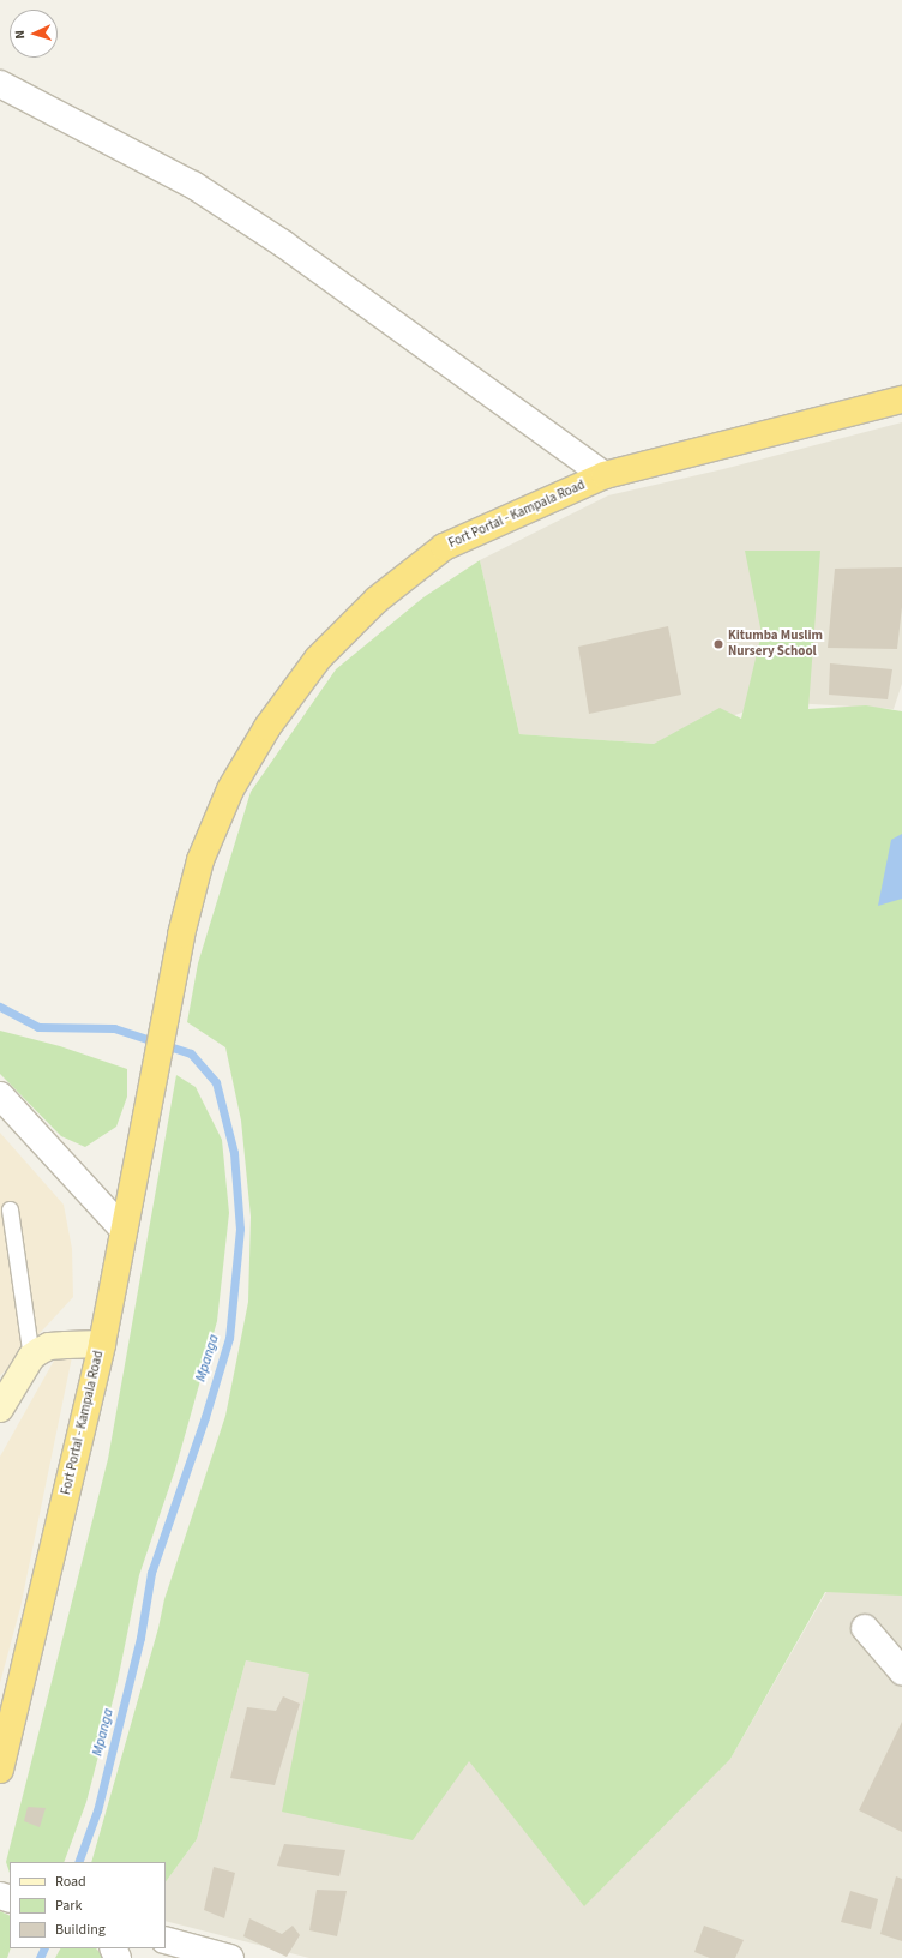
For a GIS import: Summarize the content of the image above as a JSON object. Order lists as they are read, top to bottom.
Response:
{
  "streets": {
    "highway": ["Fort Portal - Kampala Road"]
  },
  "water": ["Mpanga"],
  "places": ["Kitumba Muslim Nursery School"],
  "legend": ["Road", "Park", "Building"],
  "north": "left"
}
